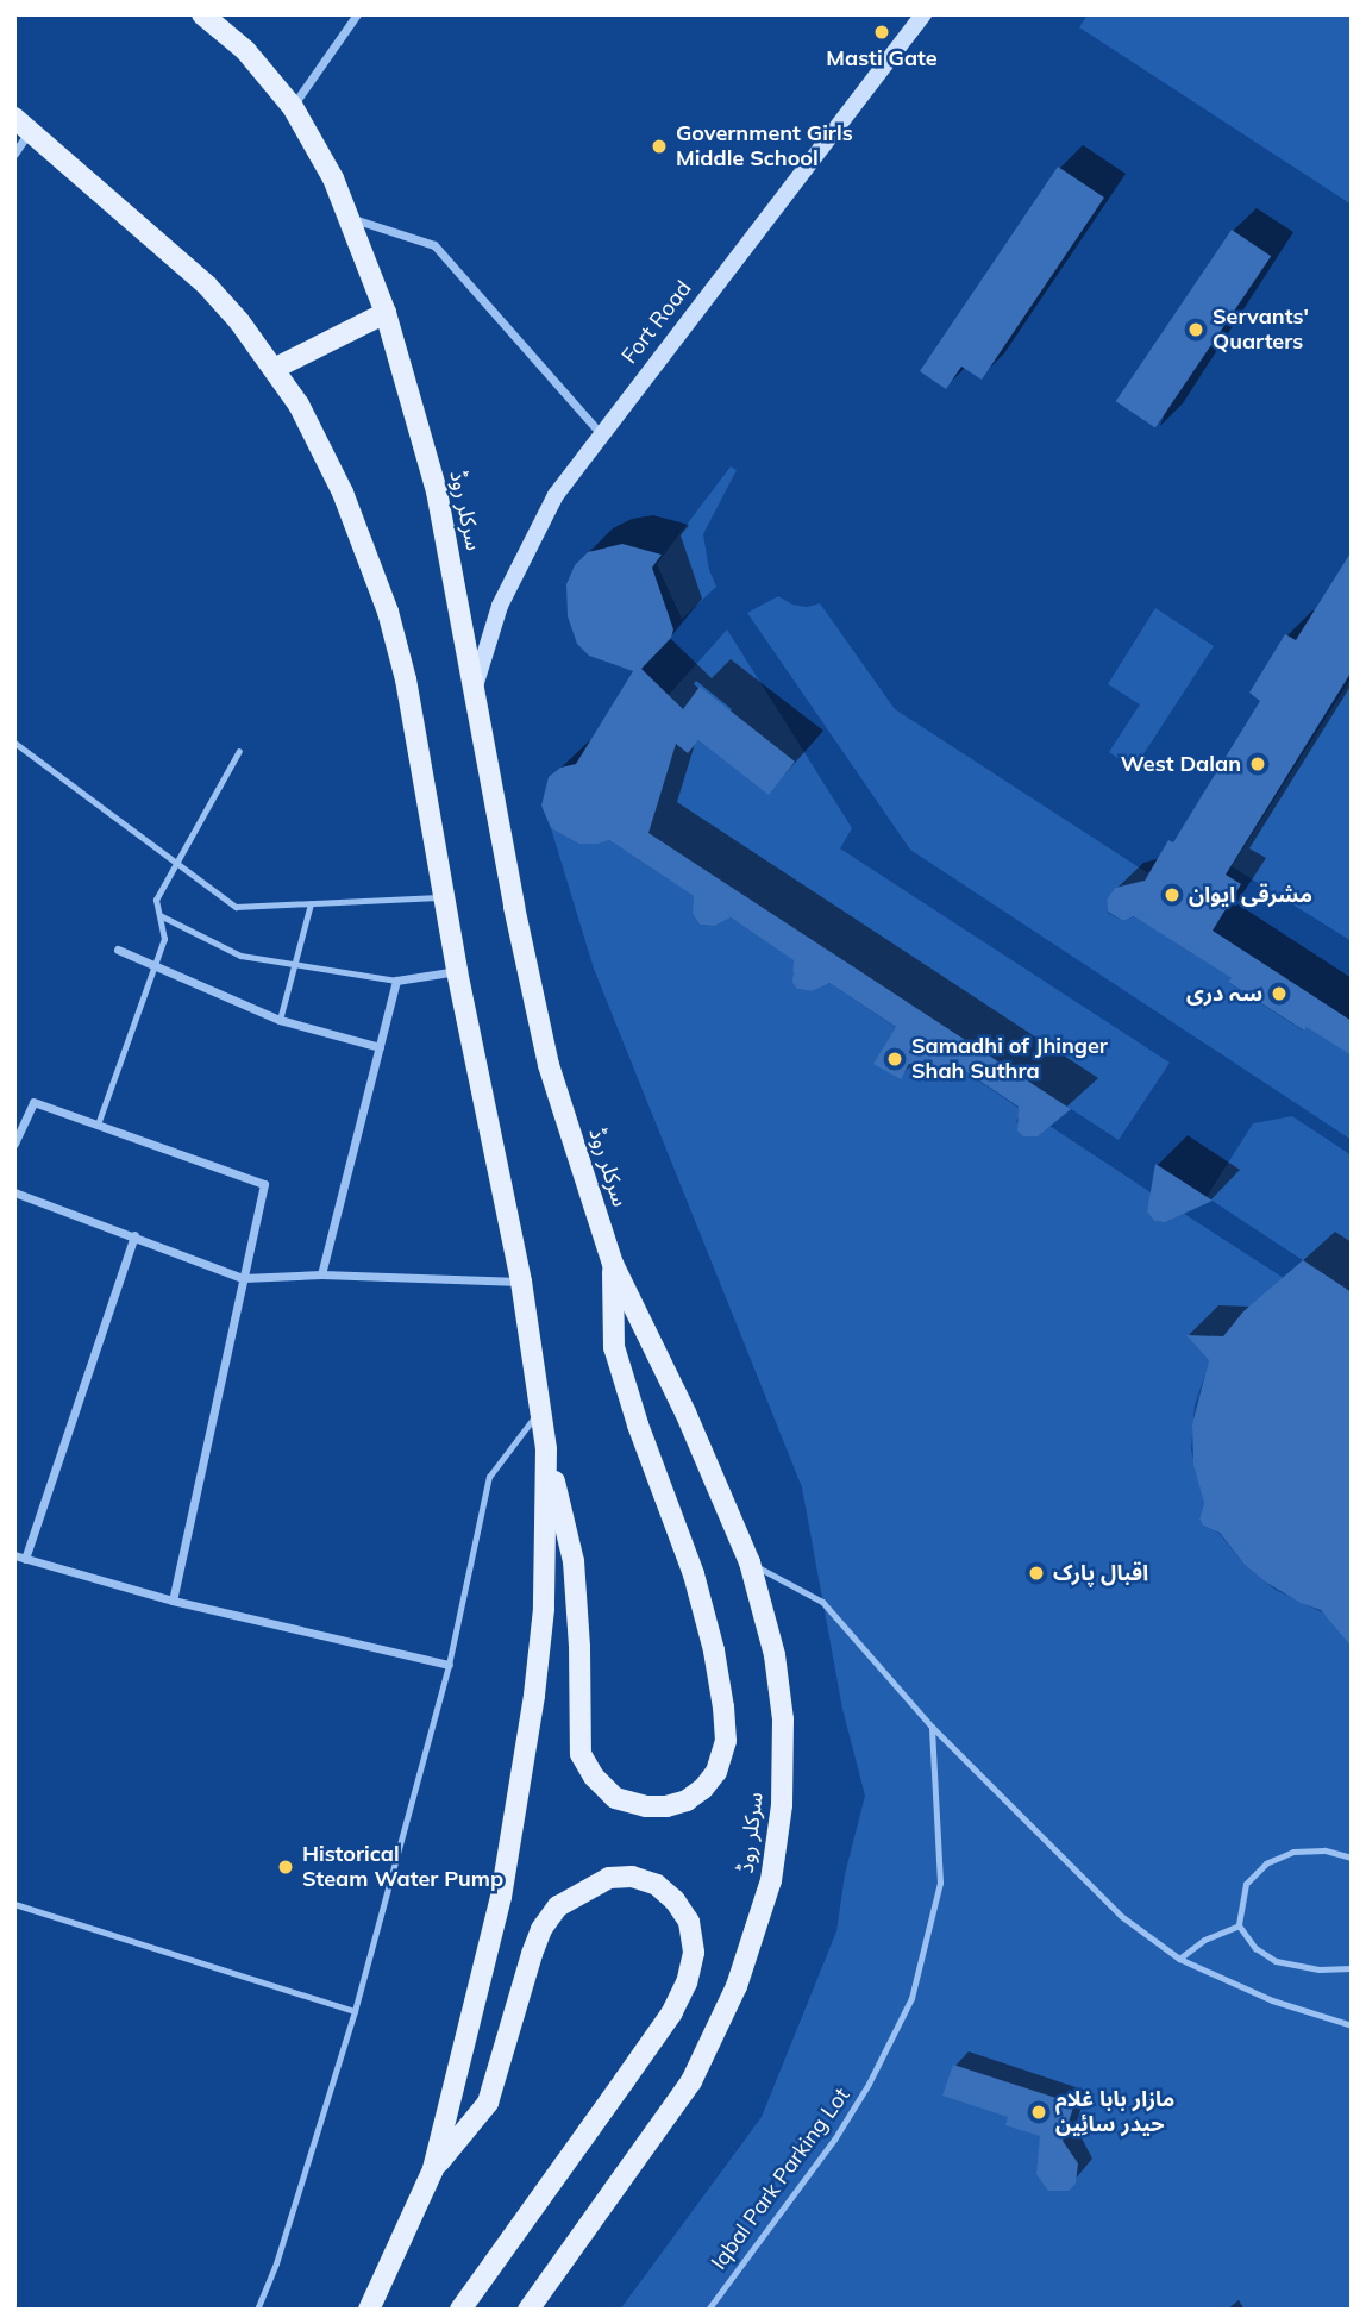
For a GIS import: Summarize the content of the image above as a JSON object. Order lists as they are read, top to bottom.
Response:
{
  "streets": {
    "main road": ["سرکلر روڈ"],
    "street": ["Fort Road"],
    "lane": ["Iqbal Park Parking Lot"]
  },
  "crossings": [
    ["Fort Road", "سرکلر روڈ"]
  ],
  "places": [
    "Masti Gate",
    "Government Girls Middle School",
    "Servants' Quarters",
    "West Dalan",
    "مشرقی ایوان",
    "سہ دری",
    "Samadhi of Jhinger Shah Suthra",
    "اقبال پارک",
    "Historical Steam Water Pump",
    "مازار بابا غلام حیدر سائِین"
  ]
}
